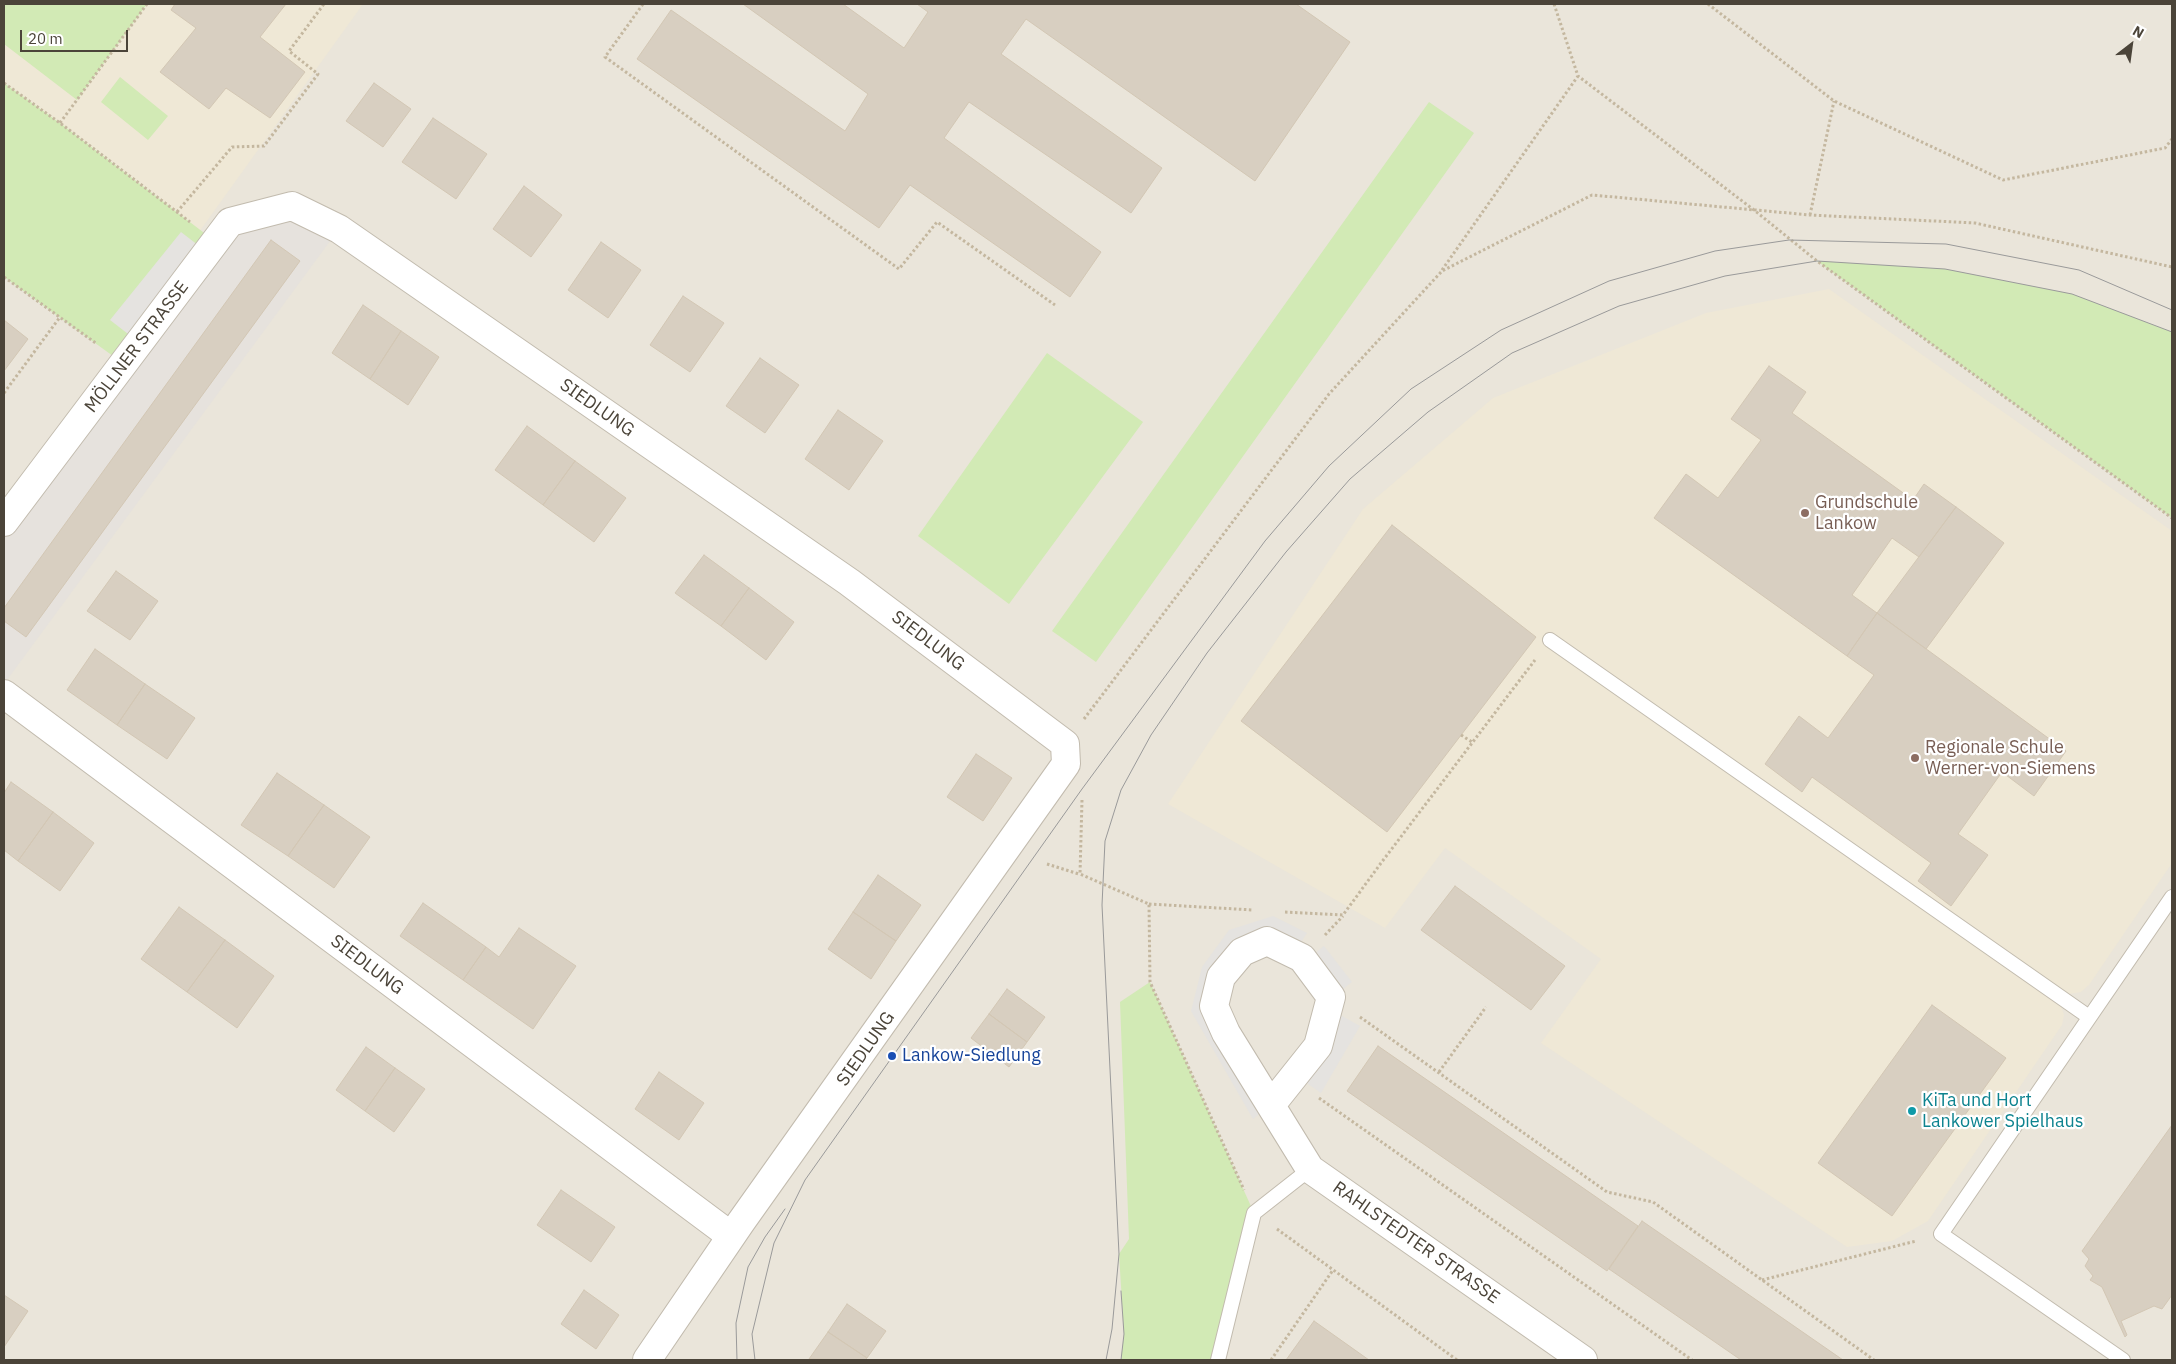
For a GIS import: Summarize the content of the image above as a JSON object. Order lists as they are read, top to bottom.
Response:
{
  "streets": {
    "street": ["MÖLLNER STRASSE", "SIEDLUNG", "RAHLSTEDTER STRASSE"]
  },
  "crossings": [
    ["MÖLLNER STRASSE", "SIEDLUNG"]
  ],
  "places": [
    "Grundschule Lankow",
    "Regionale Schule Werner-von-Siemens",
    "Lankow-Siedlung",
    "KiTa und Hort Lankower Spielhaus"
  ],
  "scale_bar": "20 m",
  "north": "top right"
}
